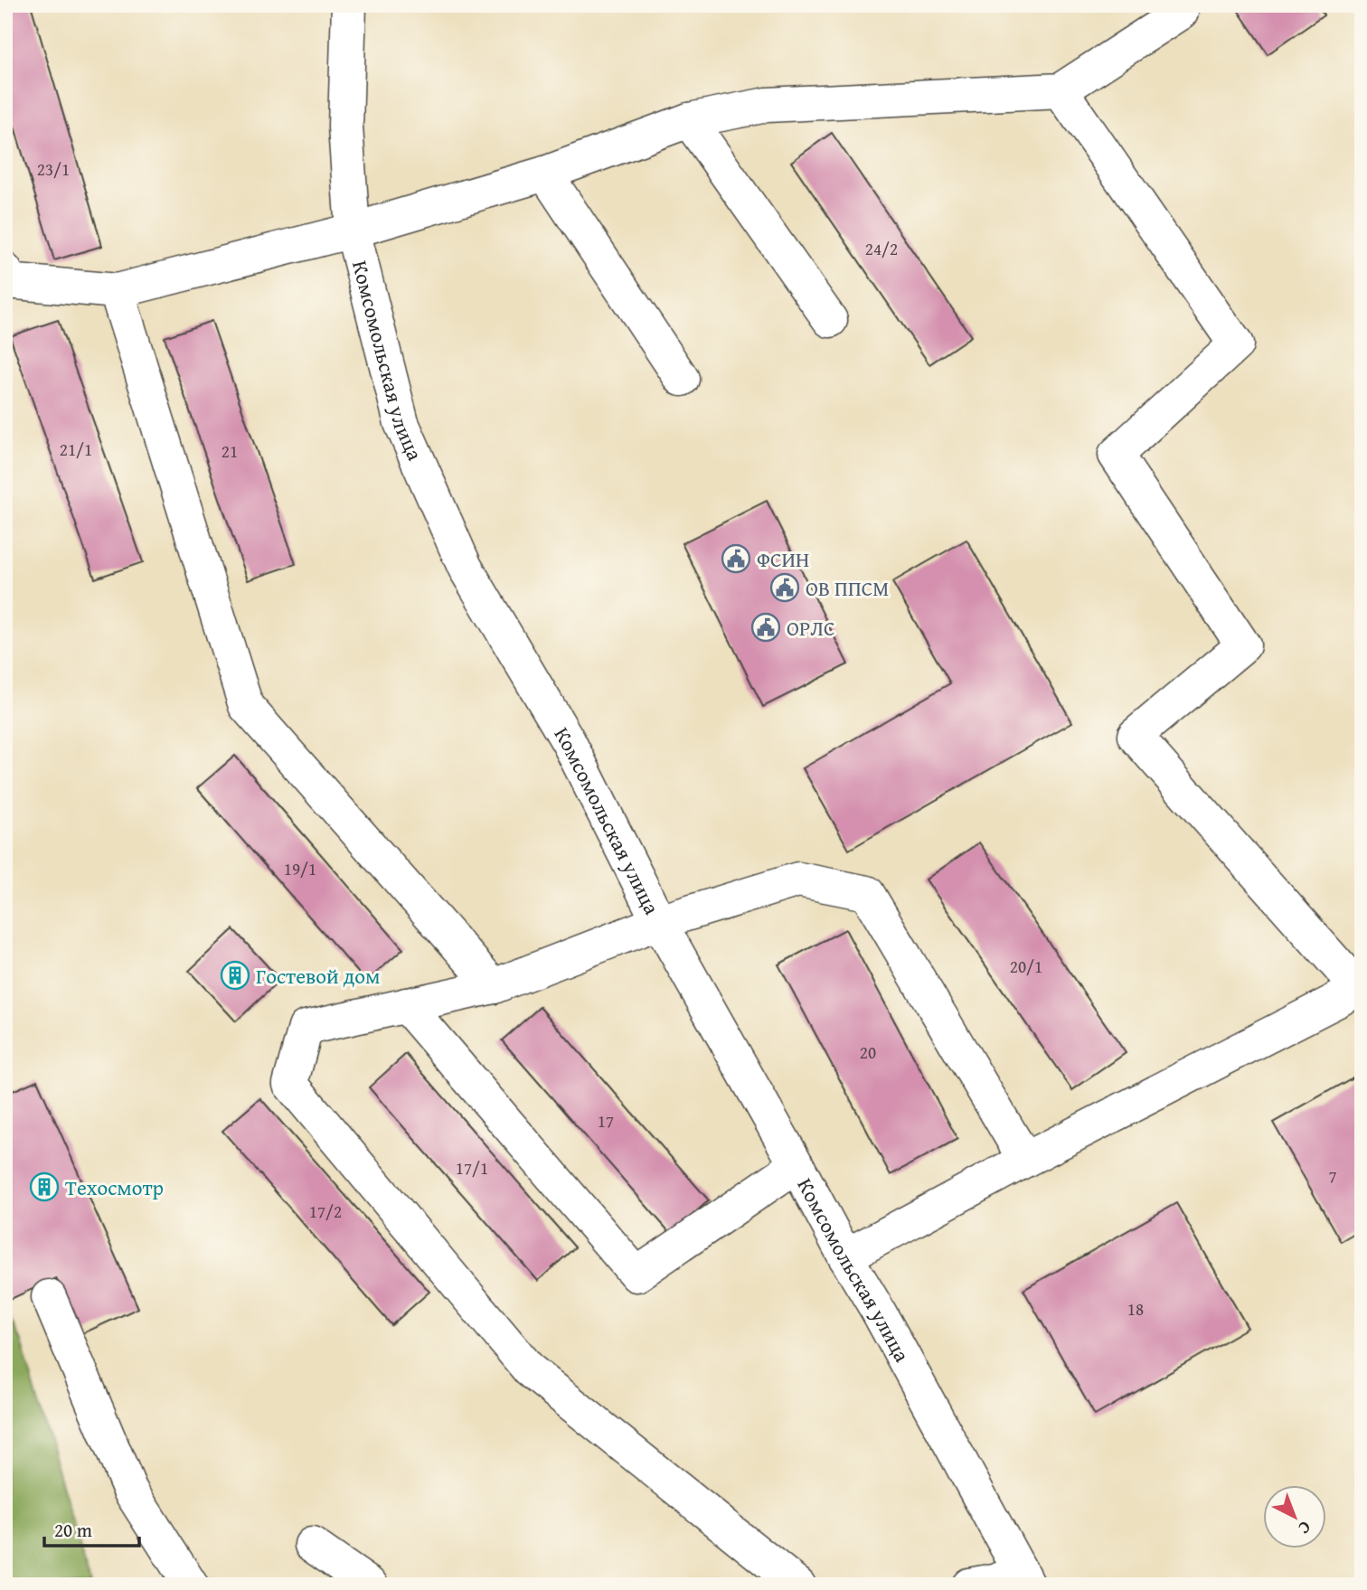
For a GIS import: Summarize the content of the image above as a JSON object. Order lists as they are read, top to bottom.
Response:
{
  "streets": {
    "street": ["Комсомольская улица"]
  },
  "places": {
    "public building": ["ФСИН", "ОВ ППСМ", "ОРЛС"],
    "building": ["Гостевой дом", "Техосмотр"]
  },
  "house_numbers": [
    "23/1",
    "24/2",
    "21/1",
    "21",
    "19/1",
    "20/1",
    "20",
    "17",
    "17/1",
    "7",
    "17/2",
    "18"
  ],
  "scale_bar": "20 m",
  "north": "bottom right"
}
